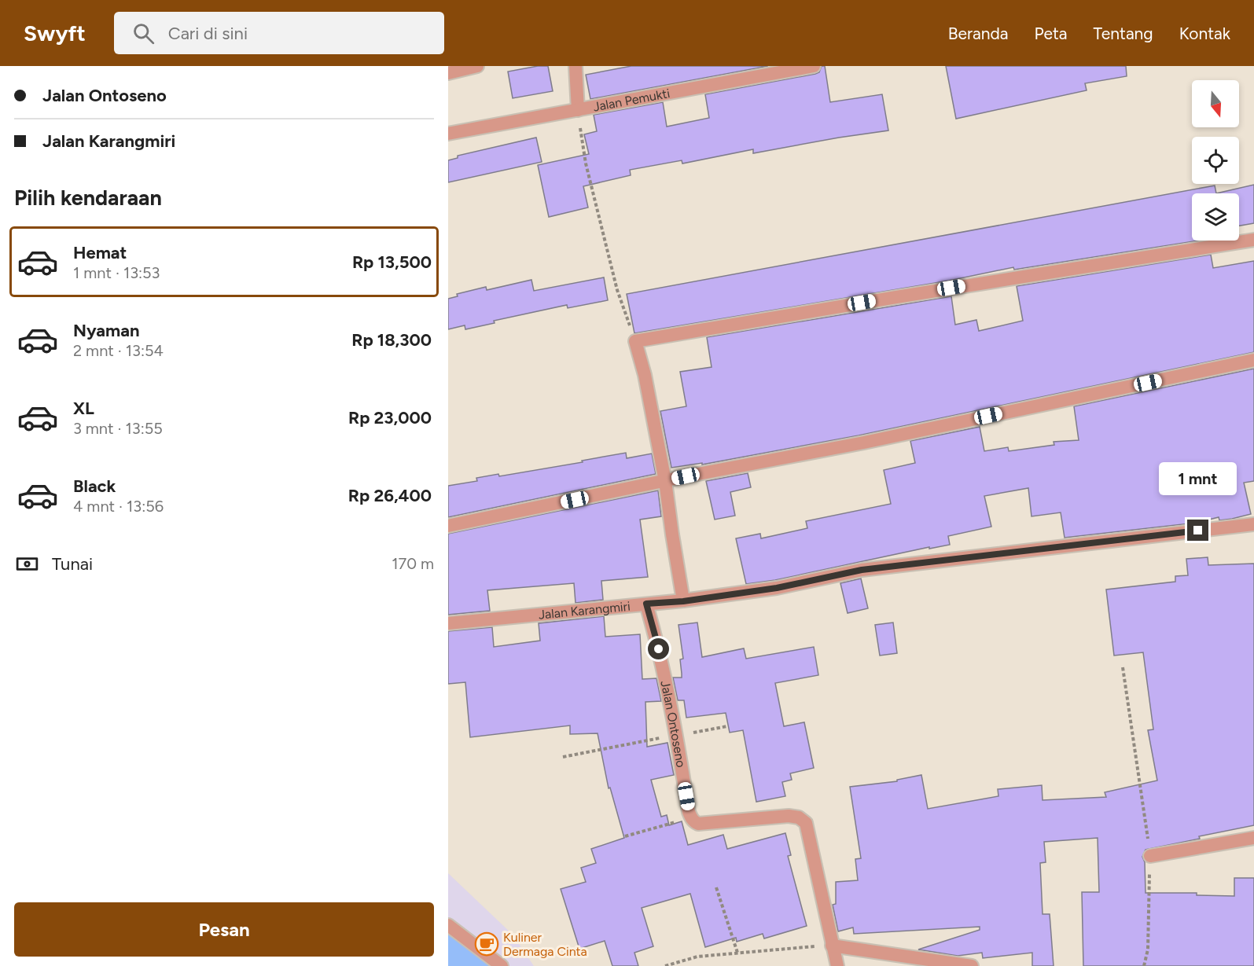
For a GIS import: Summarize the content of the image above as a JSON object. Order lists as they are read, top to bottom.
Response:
{
  "streets": {
    "street": ["Jalan Pemukti", "Jalan Karangmiri", "Jalan Ontoseno"]
  },
  "crossings": [
    ["Jalan Karangmiri", "Jalan Ontoseno"]
  ],
  "places": {
    "cafe": ["Kuliner Dermaga Cinta"]
  },
  "north": "bottom",
  "page": {
    "header": "Swyft",
    "search": "Cari di sini",
    "nav": [
      "Beranda",
      "Peta",
      "Tentang",
      "Kontak"
    ],
    "banner": ["Jalan Ontoseno", "Jalan Karangmiri"],
    "heading": "Pilih kendaraan",
    "list": [
      {
        "name": "Hemat",
        "note": "1 mnt · 13:53",
        "value": "Rp 13,500"
      },
      {
        "name": "Nyaman",
        "note": "2 mnt · 13:54",
        "value": "Rp 18,300"
      },
      {
        "name": "XL",
        "note": "3 mnt · 13:55",
        "value": "Rp 23,000"
      },
      {
        "name": "Black",
        "note": "4 mnt · 13:56",
        "value": "Rp 26,400"
      }
    ],
    "bubble": "1 mnt",
    "pay": ["Tunai", "170 m"],
    "buttons": "Pesan"
  }
}
